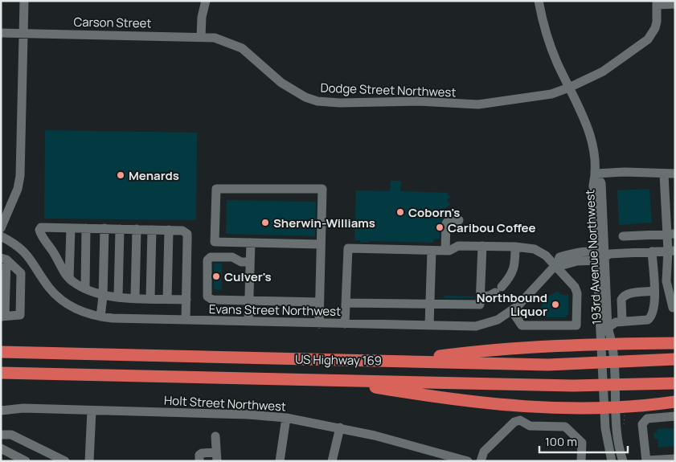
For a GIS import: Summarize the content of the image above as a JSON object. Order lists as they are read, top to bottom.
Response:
{
  "streets": {
    "highway": ["US Highway 169"],
    "street": [
      "Carson Street",
      "Dodge Street Northwest",
      "193rd Avenue Northwest",
      "Evans Street Northwest",
      "Holt Street Northwest"
    ]
  },
  "crossings": [
    ["Carson Street", "Dodge Street Northwest"],
    ["Dodge Street Northwest", "193rd Avenue Northwest"]
  ],
  "places": [
    "Menards",
    "Coborn's",
    "Sherwin-Williams",
    "Caribou Coffee",
    "Culver's",
    "Northbound Liquor"
  ],
  "scale_bar": "100 m"
}
